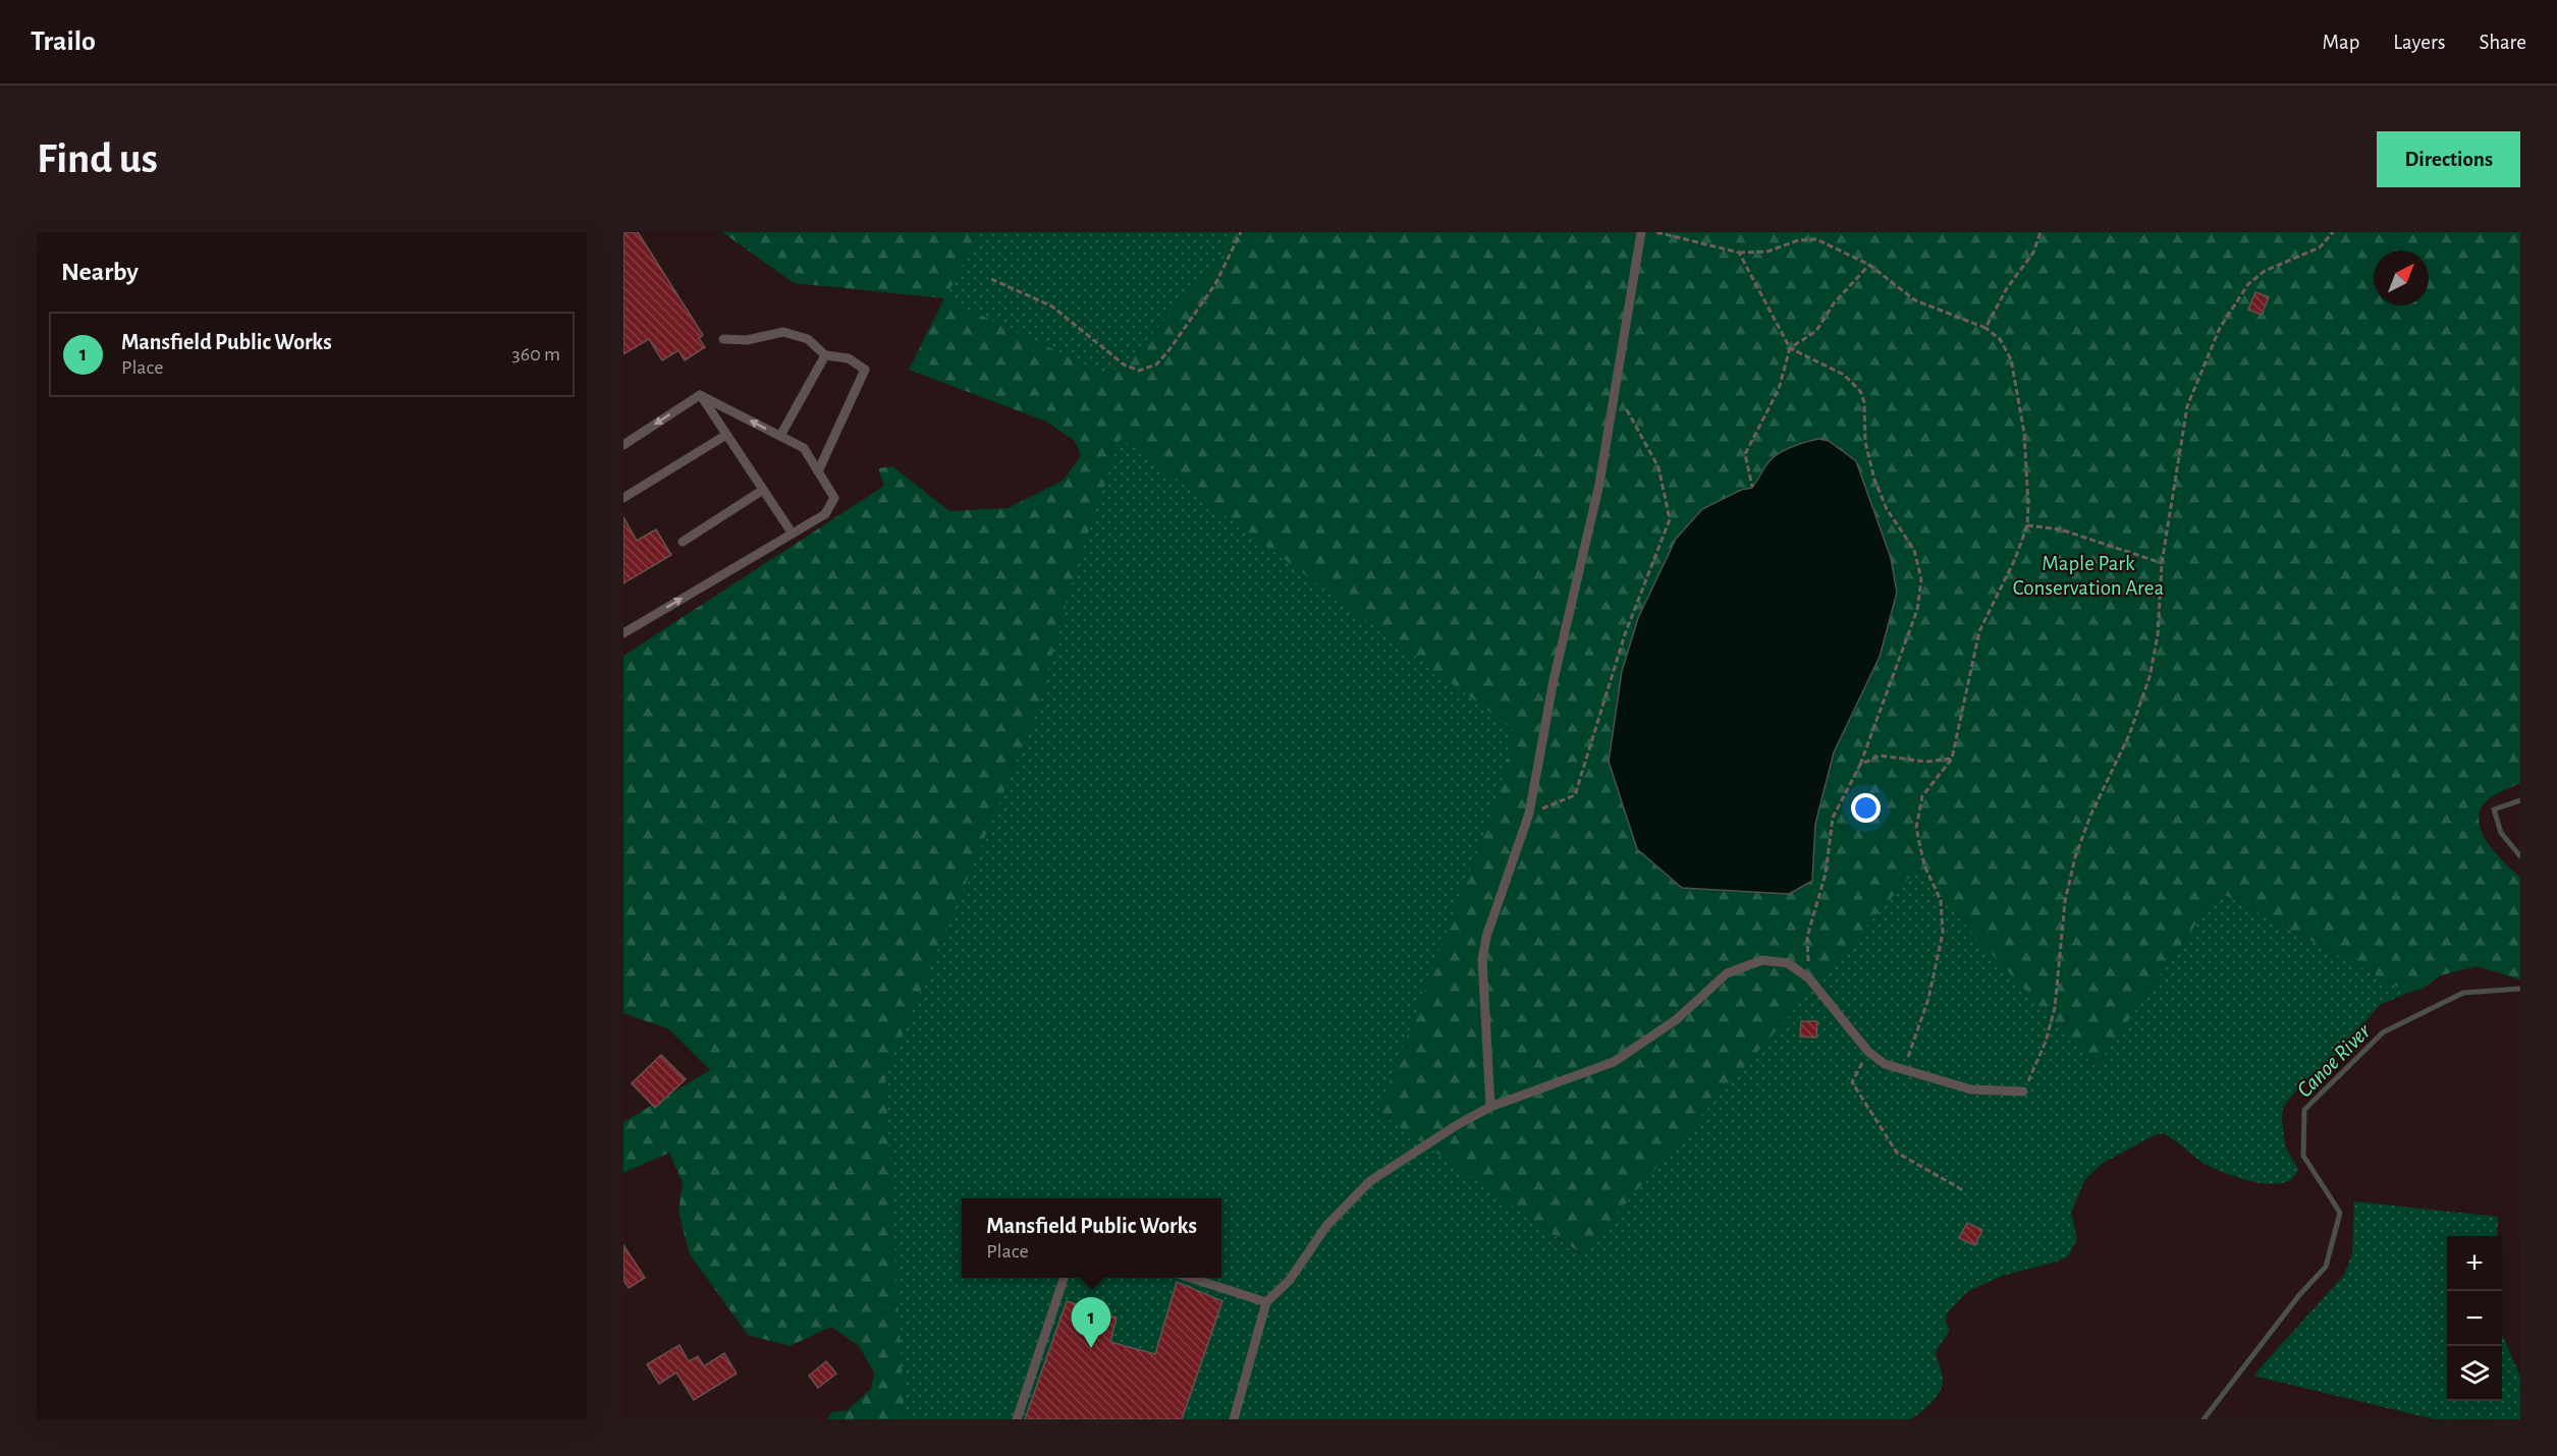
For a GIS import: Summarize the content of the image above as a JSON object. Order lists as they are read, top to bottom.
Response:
{
  "water": ["Canoe River"],
  "parks": ["Maple Park Conservation Area"],
  "north": "top right",
  "page": {
    "header": "Trailo",
    "nav": ["Map", "Layers", "Share"],
    "buttons": "Directions",
    "title": "Find us",
    "heading": "Nearby",
    "list": [
      {
        "mark": "1",
        "name": "Mansfield Public Works",
        "note": "Place",
        "value": "360 m"
      }
    ],
    "popup": ["Mansfield Public Works", "Place"],
    "map_buttons": ["+", "−"],
    "pins": "1"
  }
}
